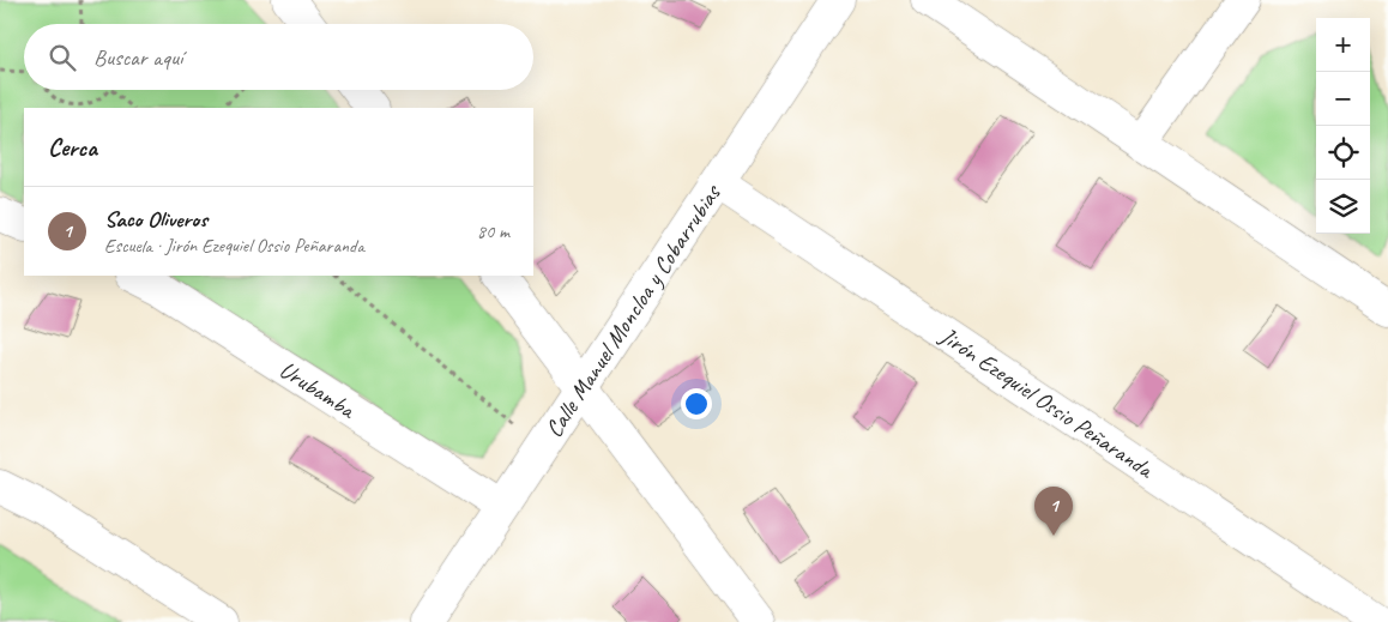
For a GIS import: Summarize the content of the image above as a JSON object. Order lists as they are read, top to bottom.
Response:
{
  "streets": {
    "street": ["Calle Manuel Moncloa y Cobarrubias", "Urubamba", "Jirón Ezequiel Ossio Peñaranda"]
  },
  "crossings": [
    ["Calle Manuel Moncloa y Cobarrubias", "Urubamba"],
    ["Calle Manuel Moncloa y Cobarrubias", "Jirón Ezequiel Ossio Peñaranda"]
  ],
  "page": {
    "map_buttons": ["+", "−"],
    "search": "Buscar aquí",
    "heading": "Cerca",
    "list": [
      {
        "mark": "1",
        "name": "Saco Oliveros",
        "note": "Escuela · Jirón Ezequiel Ossio Peñaranda",
        "value": "80 m"
      }
    ],
    "pins": "1"
  }
}
